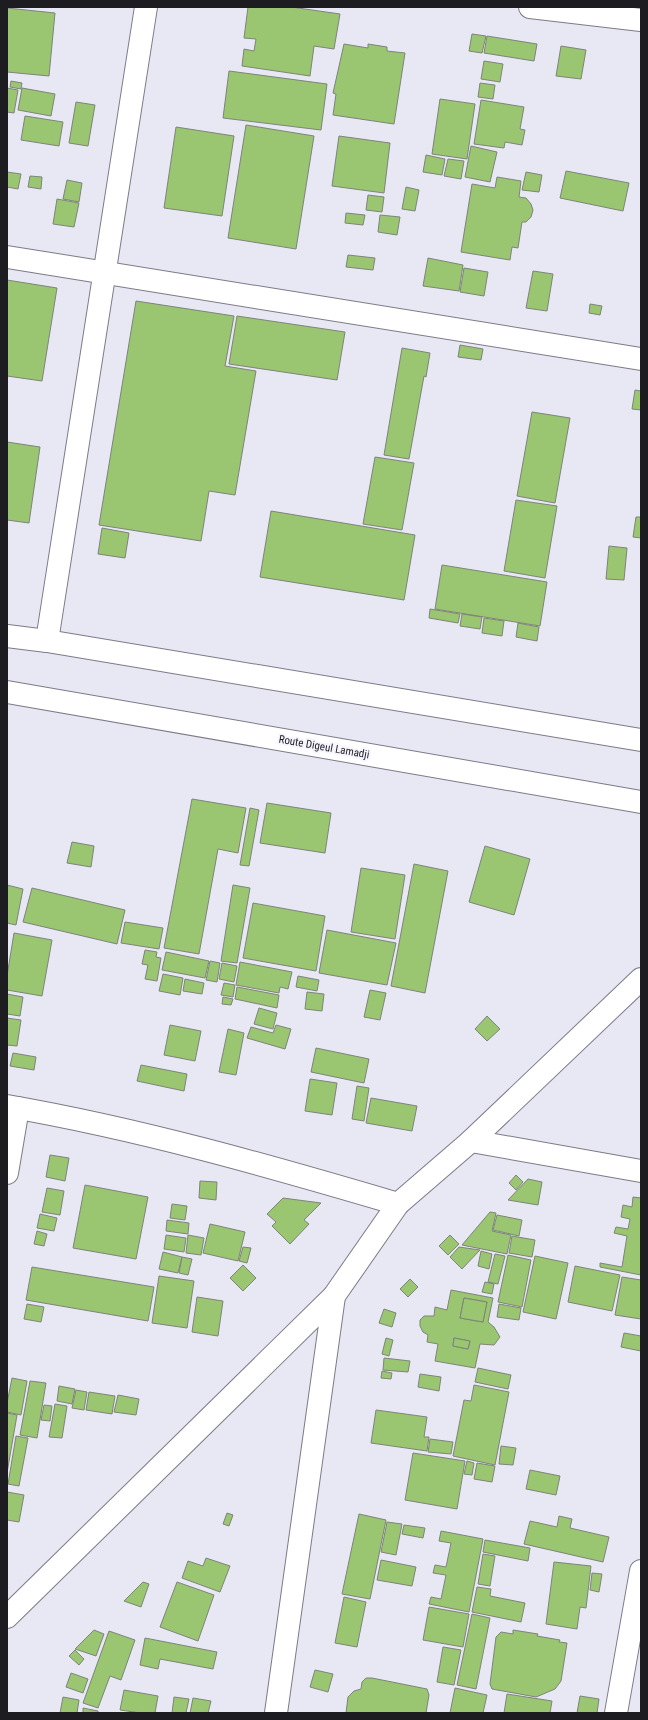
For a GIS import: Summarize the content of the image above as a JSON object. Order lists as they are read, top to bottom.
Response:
{
  "streets": {
    "street": ["Route Digeul Lamadji"]
  }
}
